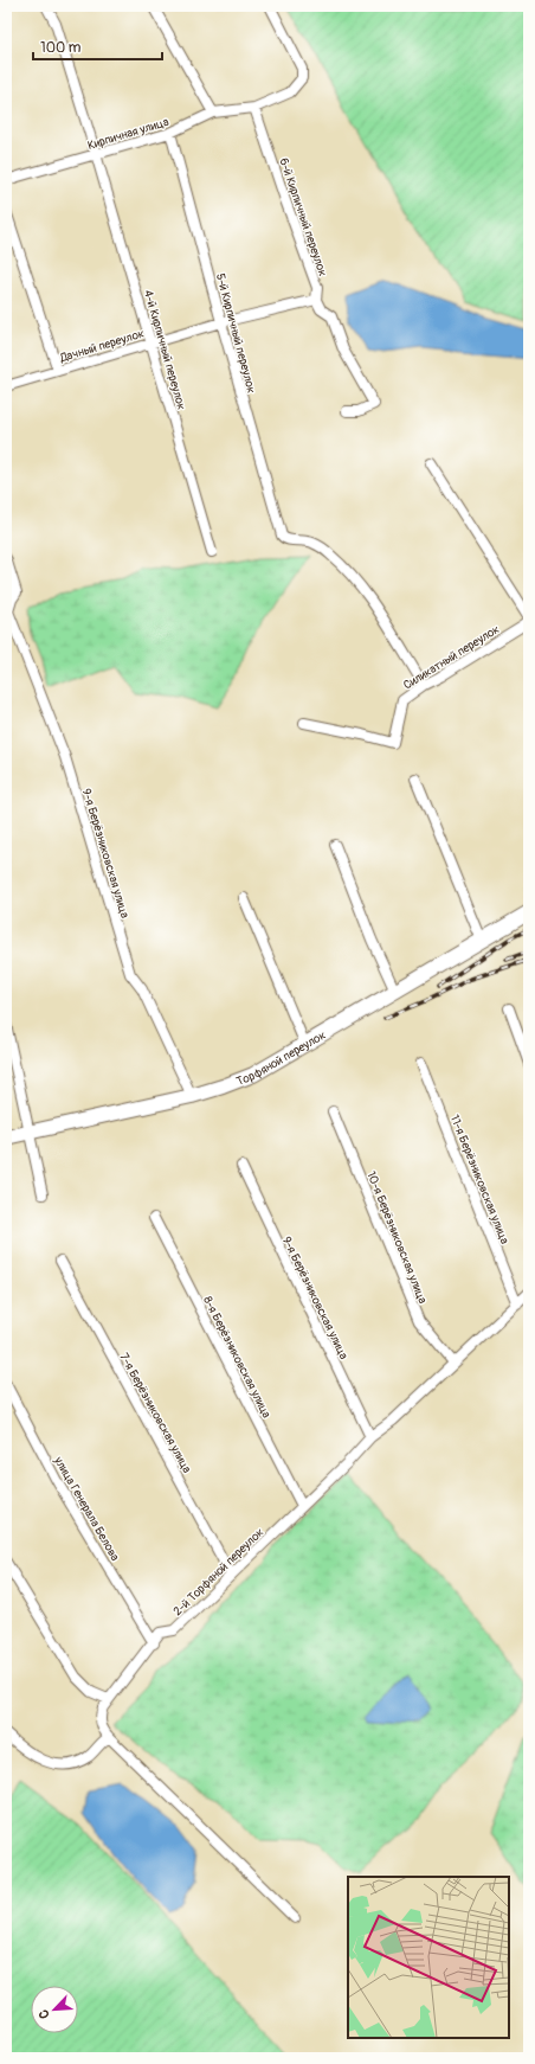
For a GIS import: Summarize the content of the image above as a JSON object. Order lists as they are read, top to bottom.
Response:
{
  "streets": {
    "street": [
      "Кирпичная улица",
      "6-й Кирпичный переулок",
      "5-й Кирпичный переулок",
      "Дачный переулок",
      "4-й Кирпичный переулок",
      "Силикатный переулок",
      "9-я Берёзниковская улица",
      "Торфяной переулок",
      "11-я Берёзниковская улица",
      "10-я Берёзниковская улица",
      "8-я Берёзниковская улица",
      "7-я Берёзниковская улица",
      "улица Генерала Белова",
      "2-й Торфяной переулок"
    ]
  },
  "crossings": [
    ["Кирпичная улица", "6-й Кирпичный переулок"],
    ["Кирпичная улица", "5-й Кирпичный переулок"],
    ["Кирпичная улица", "4-й Кирпичный переулок"],
    ["6-й Кирпичный переулок", "Дачный переулок"],
    ["5-й Кирпичный переулок", "Дачный переулок"],
    ["5-й Кирпичный переулок", "Силикатный переулок"],
    ["Дачный переулок", "4-й Кирпичный переулок"],
    ["9-я Берёзниковская улица", "Торфяной переулок"],
    ["9-я Берёзниковская улица", "2-й Торфяной переулок"],
    ["11-я Берёзниковская улица", "2-й Торфяной переулок"],
    ["10-я Берёзниковская улица", "2-й Торфяной переулок"],
    ["8-я Берёзниковская улица", "2-й Торфяной переулок"],
    ["7-я Берёзниковская улица", "2-й Торфяной переулок"],
    ["улица Генерала Белова", "2-й Торфяной переулок"]
  ],
  "scale_bar": "100 m",
  "north": "bottom left"
}
